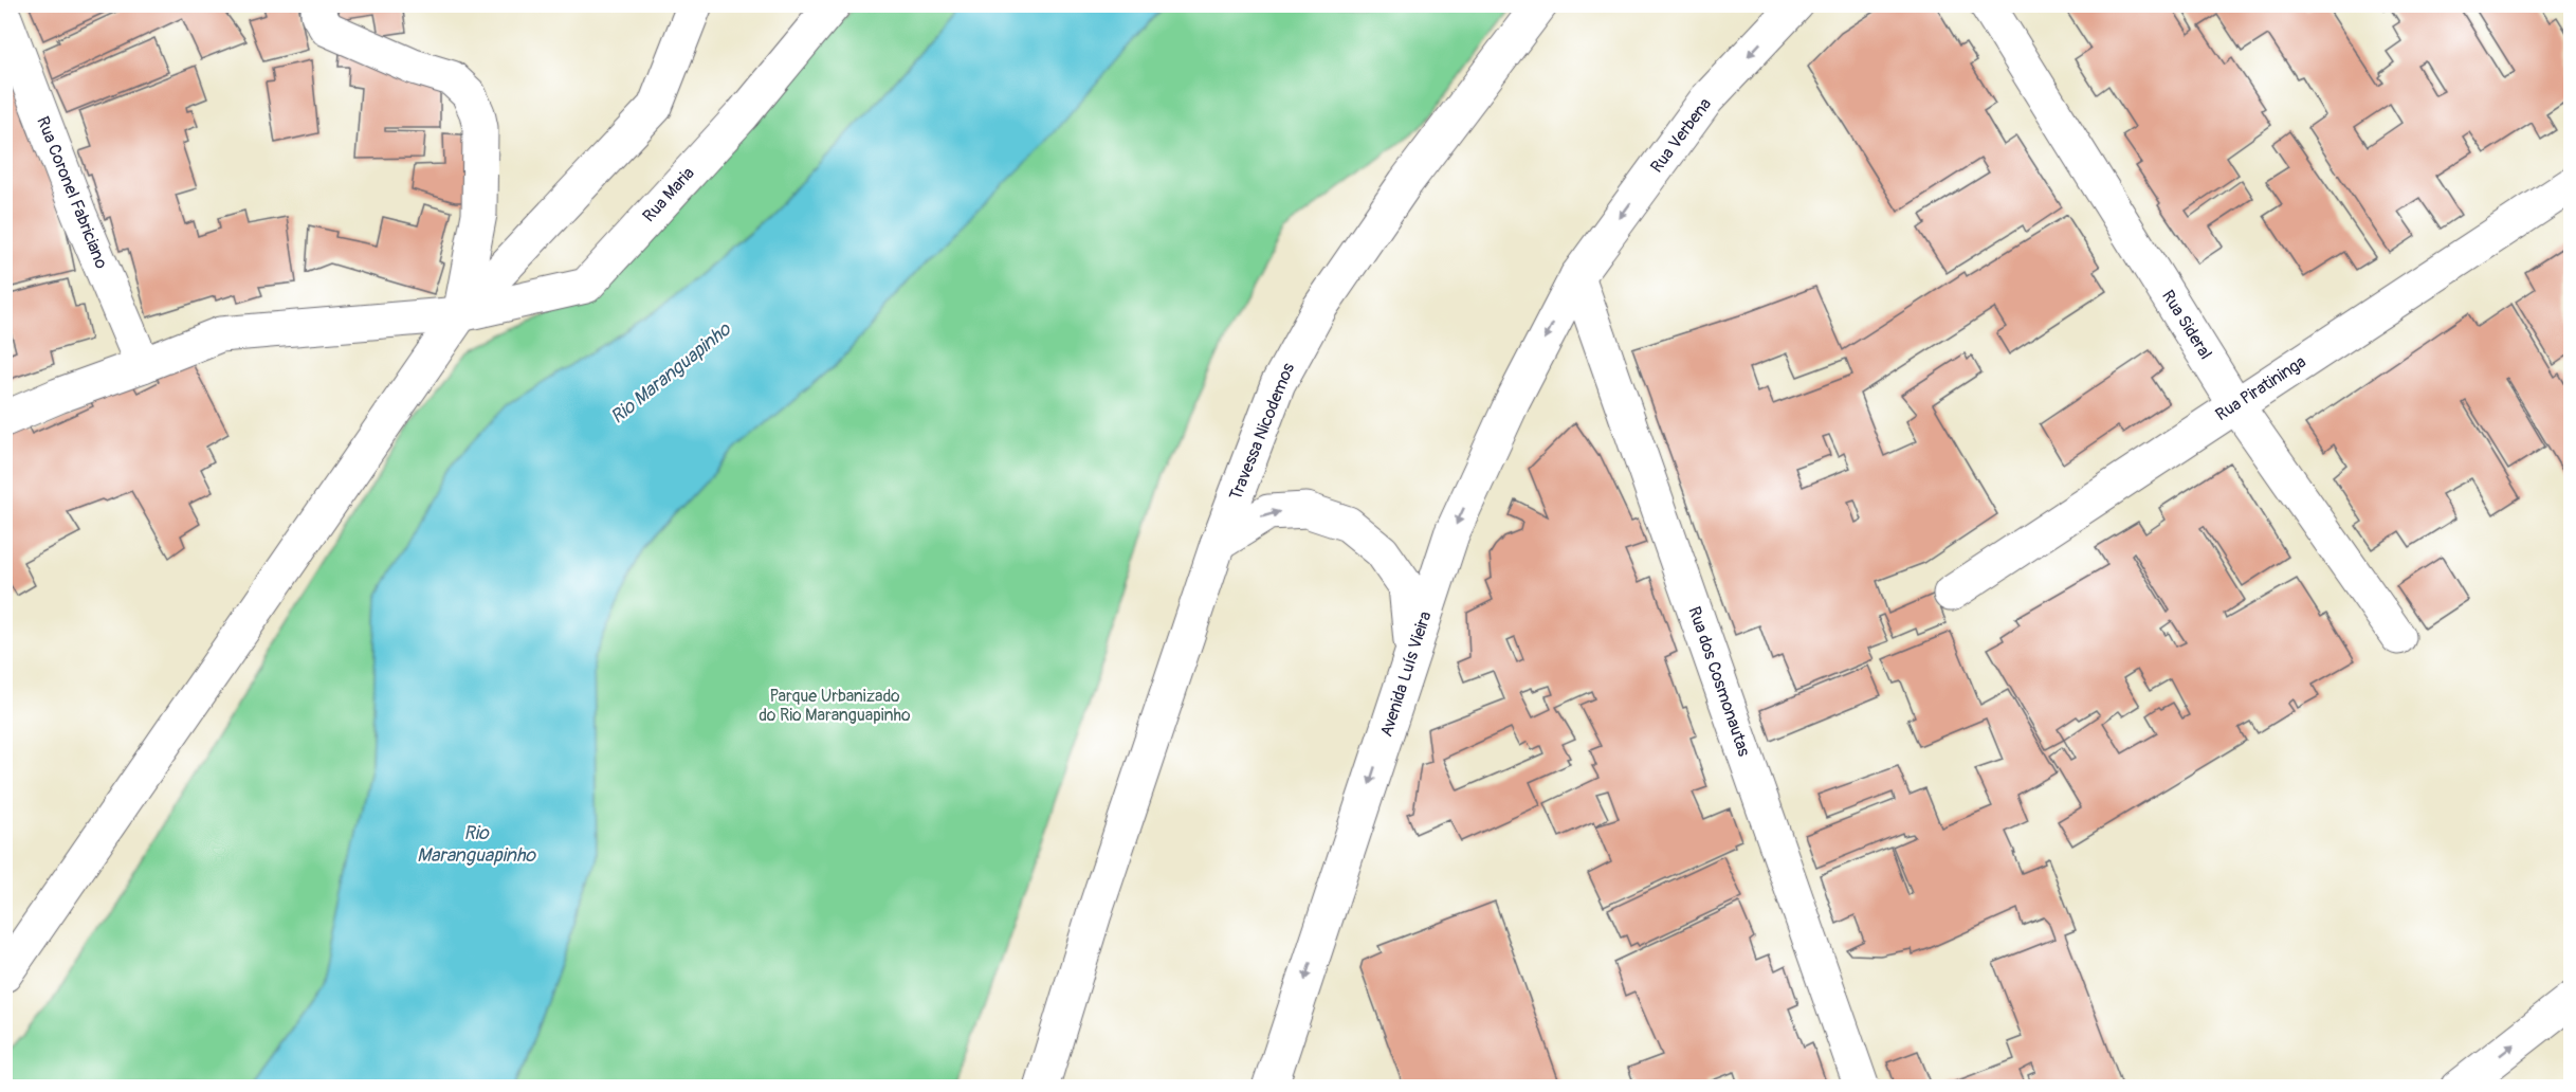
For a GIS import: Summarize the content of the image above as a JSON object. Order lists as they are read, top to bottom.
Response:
{
  "streets": {
    "street": [
      "Rua Verbena",
      "Rua Coronel Fabriciano",
      "Rua Maria",
      "Rua Sideral",
      "Rua Piratininga",
      "Travessa Nicodemos",
      "Avenida Luís Vieira",
      "Rua dos Cosmonautas"
    ]
  },
  "crossings": [
    ["Rua Verbena", "Avenida Luís Vieira"],
    ["Rua Verbena", "Rua dos Cosmonautas"],
    ["Rua Coronel Fabriciano", "Rua Maria"],
    ["Rua Sideral", "Rua Piratininga"],
    ["Avenida Luís Vieira", "Rua dos Cosmonautas"]
  ],
  "one_way": ["Rua Verbena", "Avenida Luís Vieira"],
  "water": ["Rio Maranguapinho"],
  "parks": ["Parque Urbanizado do Rio Maranguapinho"]
}
